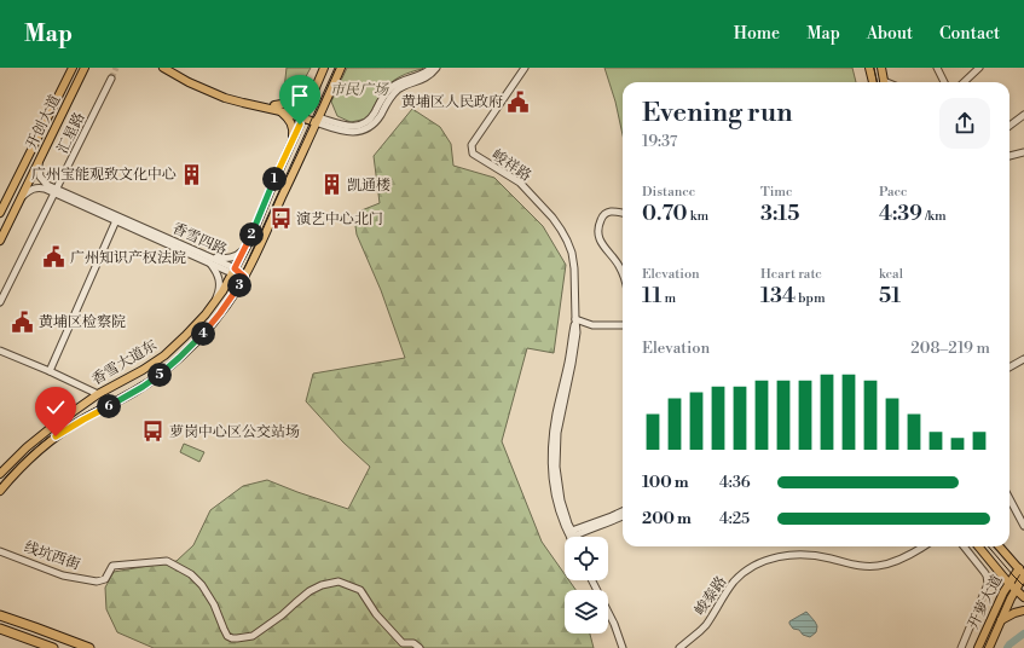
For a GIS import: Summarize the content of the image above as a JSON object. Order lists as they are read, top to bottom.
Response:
{
  "streets": {
    "main road": ["开创大道", "香雪大道东", "开萝大道"],
    "street": [
      "汇星路",
      "峻祥路",
      "香雪四路",
      "线坑西街",
      "峻泰路"
    ]
  },
  "crossings": [
    ["开创大道", "香雪四路"],
    ["汇星路", "香雪四路"],
    ["香雪四路", "香雪大道东"]
  ],
  "parks": ["市民广场"],
  "places": {
    "public building": ["黄埔区人民政府", "广州知识产权法院", "黄埔区检察院"],
    "building": ["广州宝能观致文化中心", "凯通楼"],
    "bus stop": ["演艺中心北门", "萝岗中心区公交站场"]
  },
  "page": {
    "header": "Map",
    "nav": [
      "Home",
      "Map",
      "About",
      "Contact"
    ],
    "heading": ["Evening run", "19:37"],
    "stats": [
      ["Distance", "0.70 km"],
      ["Time", "3:15"],
      ["Pace", "4:39 /km"],
      ["Elevation", "11 m"],
      ["Heart rate", "134 bpm"],
      ["kcal", "51"]
    ],
    "pins": [
      "1",
      "2",
      "3",
      "4",
      "5",
      "6"
    ],
    "chart": ["Elevation", "208–219 m"],
    "list": [
      {
        "name": "100 m",
        "note": "4:36"
      },
      {
        "name": "200 m",
        "note": "4:25"
      }
    ]
  }
}
